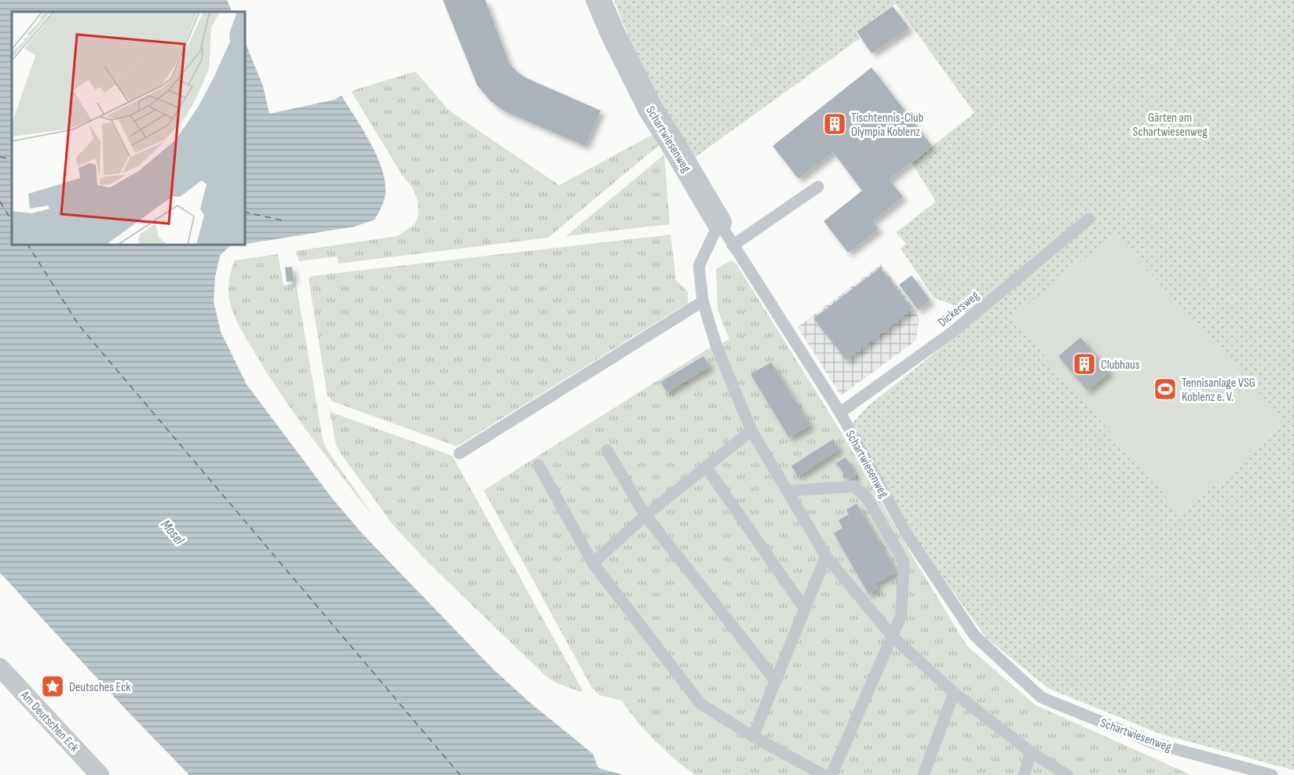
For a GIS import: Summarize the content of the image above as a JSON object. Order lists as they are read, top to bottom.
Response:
{
  "streets": {
    "street": ["Schartwiesenweg", "Am Deutschen Eck"],
    "lane": ["Dickersweg"]
  },
  "crossings": [
    ["Schartwiesenweg", "Dickersweg"]
  ],
  "water": ["Mosel"],
  "parks": ["Gärten am Schartwiesenweg"],
  "places": {
    "building": ["Tischtennis-Club Olympia Koblenz", "Clubhaus"],
    "sports": ["Tennisanlage VSG Koblenz e. V."],
    "place": ["Deutsches Eck"]
  }
}
